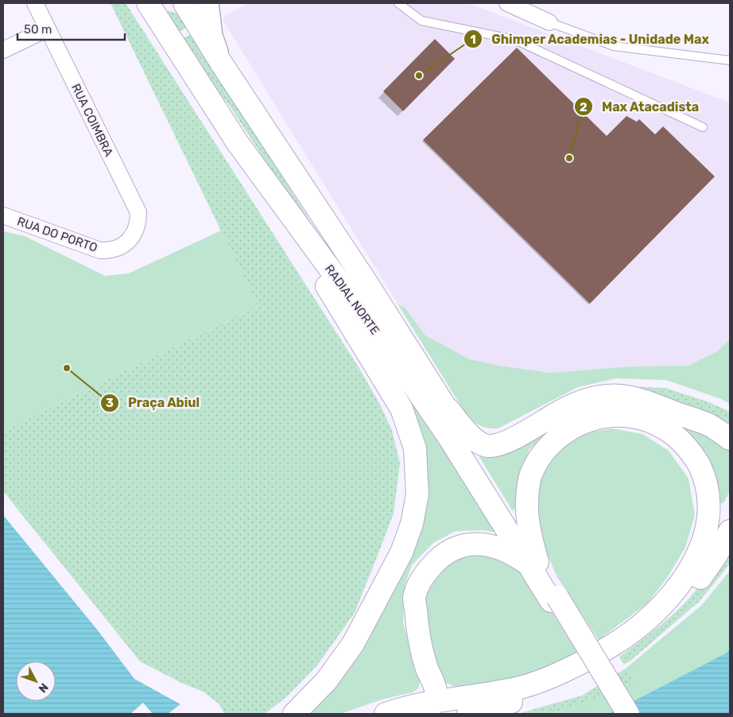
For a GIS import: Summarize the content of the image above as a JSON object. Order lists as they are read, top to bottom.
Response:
{
  "streets": {
    "main road": ["RADIAL NORTE"],
    "street": ["RUA COIMBRA", "RUA DO PORTO"]
  },
  "crossings": [
    ["RUA COIMBRA", "RUA DO PORTO"]
  ],
  "places": ["Ghimper Academias - Unidade Max", "Max Atacadista", "Praça Abiul"],
  "scale_bar": "50 m",
  "north": "bottom right"
}
